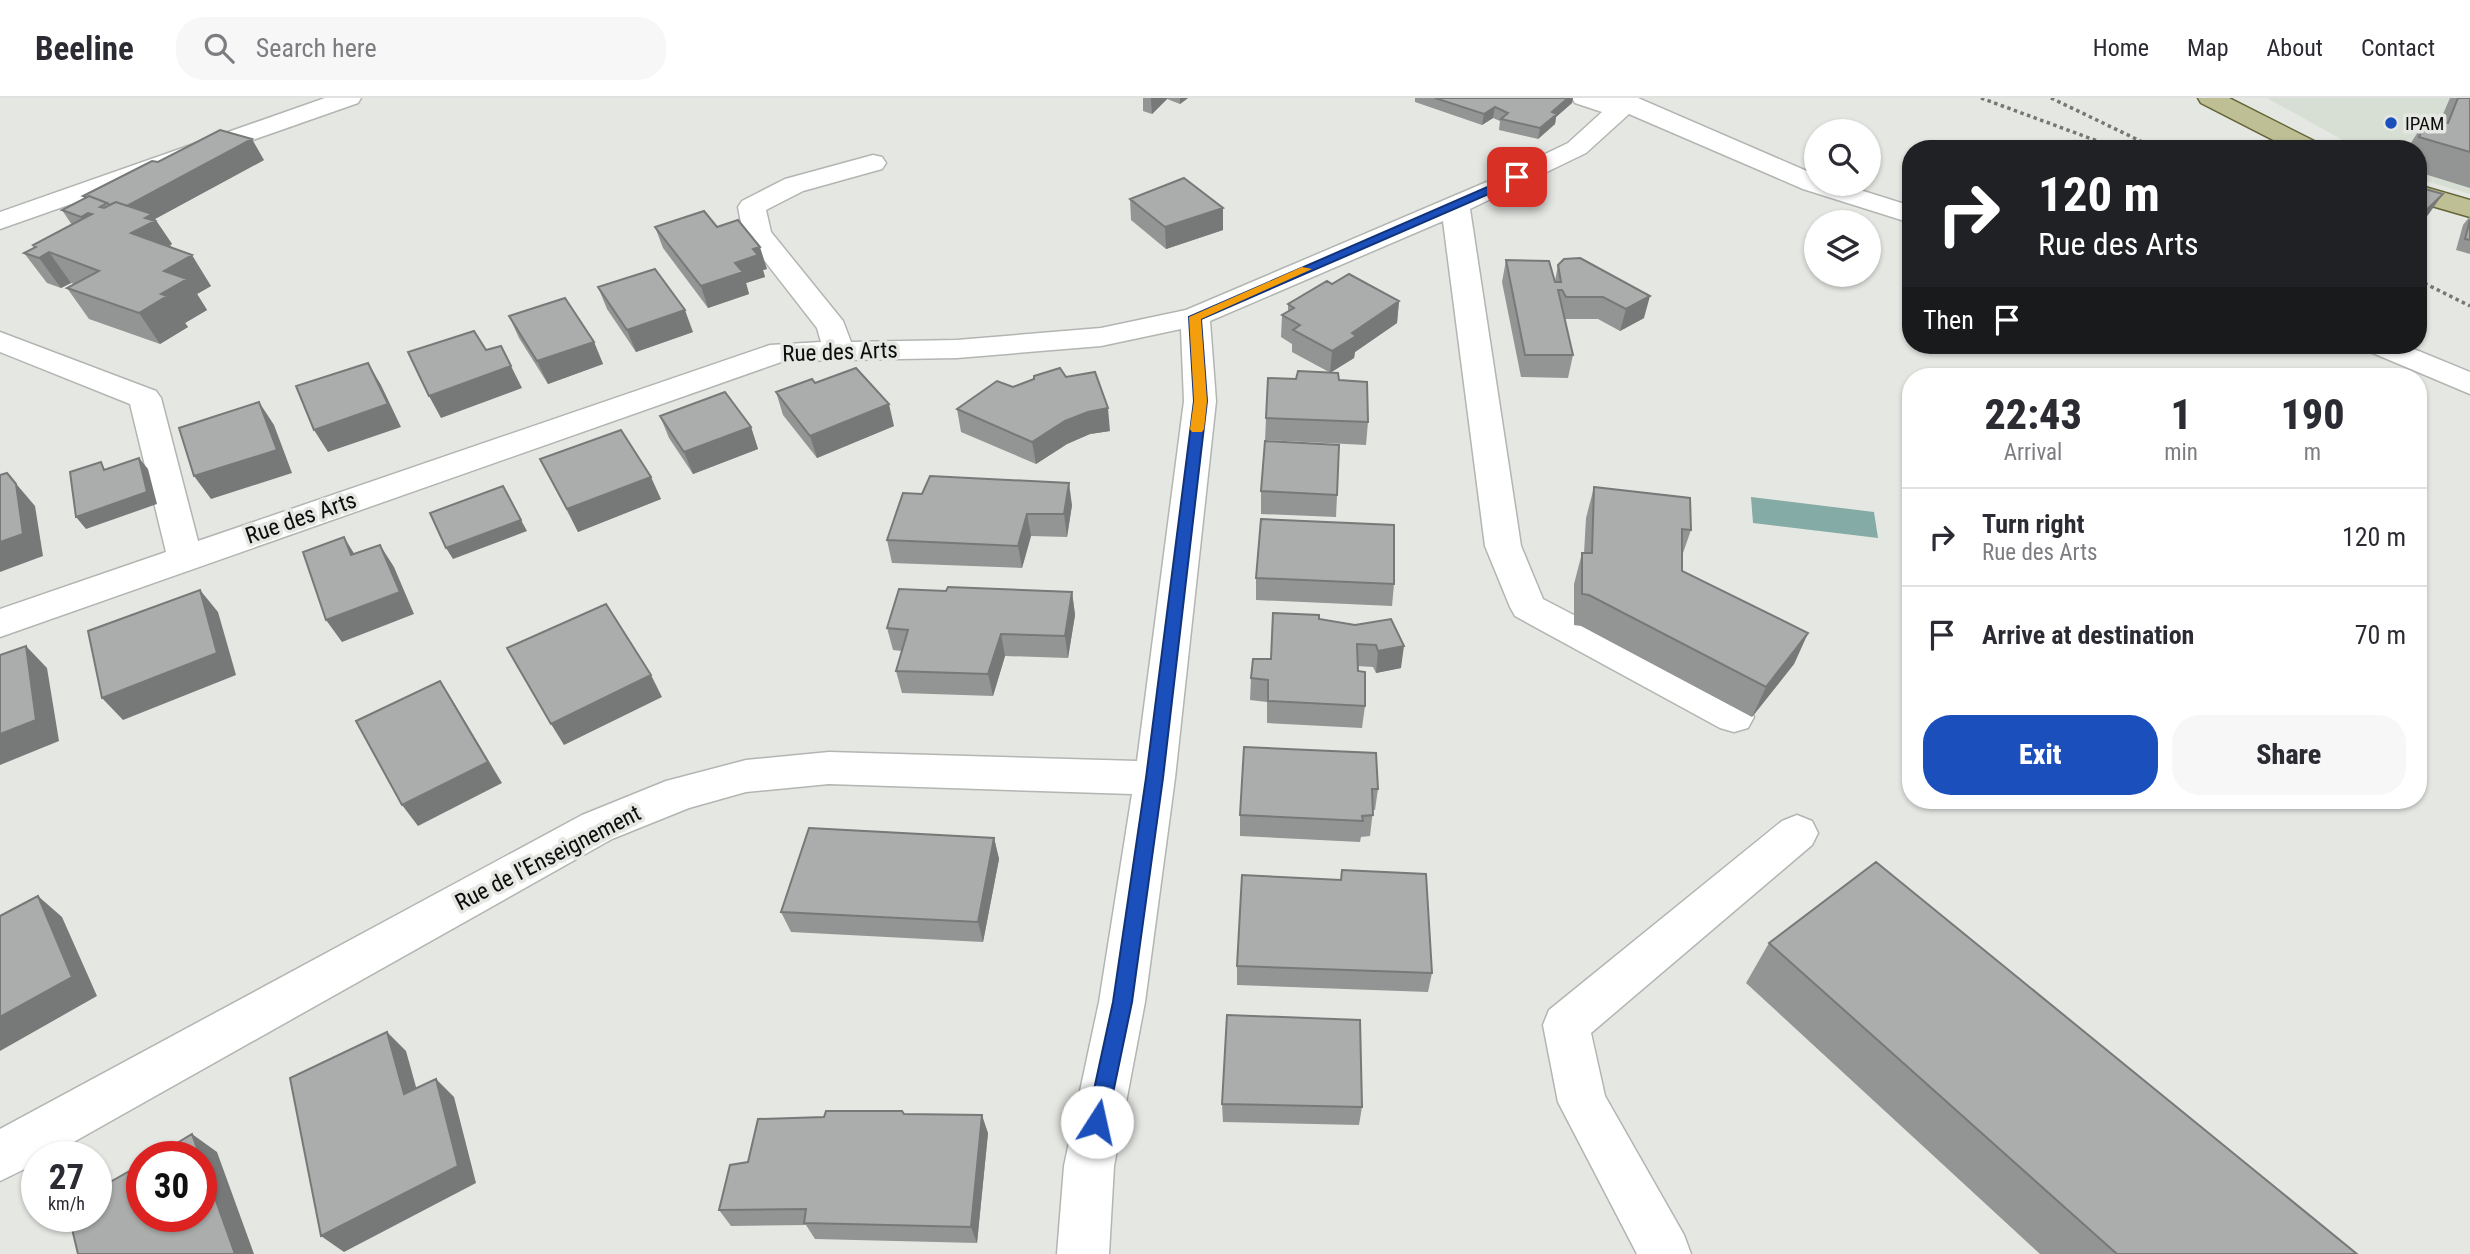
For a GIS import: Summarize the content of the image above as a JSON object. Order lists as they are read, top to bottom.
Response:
{
  "streets": {
    "street": ["Rue des Arts", "Rue de l'Enseignement"]
  },
  "places": ["IPAM"],
  "page": {
    "header": "Beeline",
    "search": "Search here",
    "nav": [
      "Home",
      "Map",
      "About",
      "Contact"
    ],
    "turn": ["120 m", "Rue des Arts"],
    "then": "Then",
    "eta": [
      "22:43",
      "Arrival",
      "1",
      "min",
      "190",
      "m"
    ],
    "list": [
      {
        "name": "Turn right",
        "note": "Rue des Arts",
        "value": "120 m"
      },
      {
        "name": "Arrive at destination",
        "value": "70 m"
      }
    ],
    "buttons": ["Exit", "Share"],
    "speed": "27 km/h",
    "limit": "30"
  }
}
